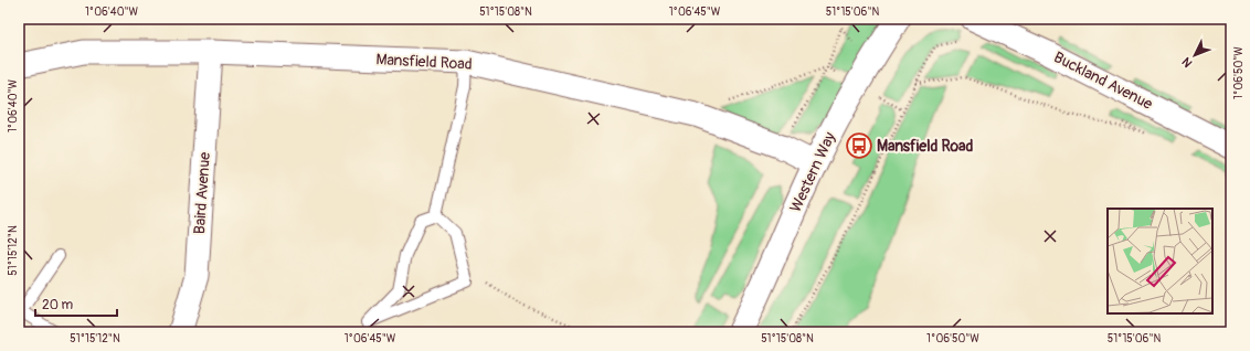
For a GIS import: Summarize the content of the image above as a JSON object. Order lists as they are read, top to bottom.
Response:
{
  "streets": {
    "street": [
      "Mansfield Road",
      "Buckland Avenue",
      "Western Way",
      "Baird Avenue"
    ]
  },
  "crossings": [
    ["Mansfield Road", "Western Way"],
    ["Mansfield Road", "Baird Avenue"]
  ],
  "places": {
    "bus stop": ["Mansfield Road"]
  },
  "scale_bar": "20 m",
  "north": "bottom left",
  "coordinates": [
    "1°06'40\"W",
    "51°15'08\"N",
    "1°06'45\"W",
    "51°15'06\"N",
    "1°06'50\"W",
    "51°15'12\"N"
  ]
}
